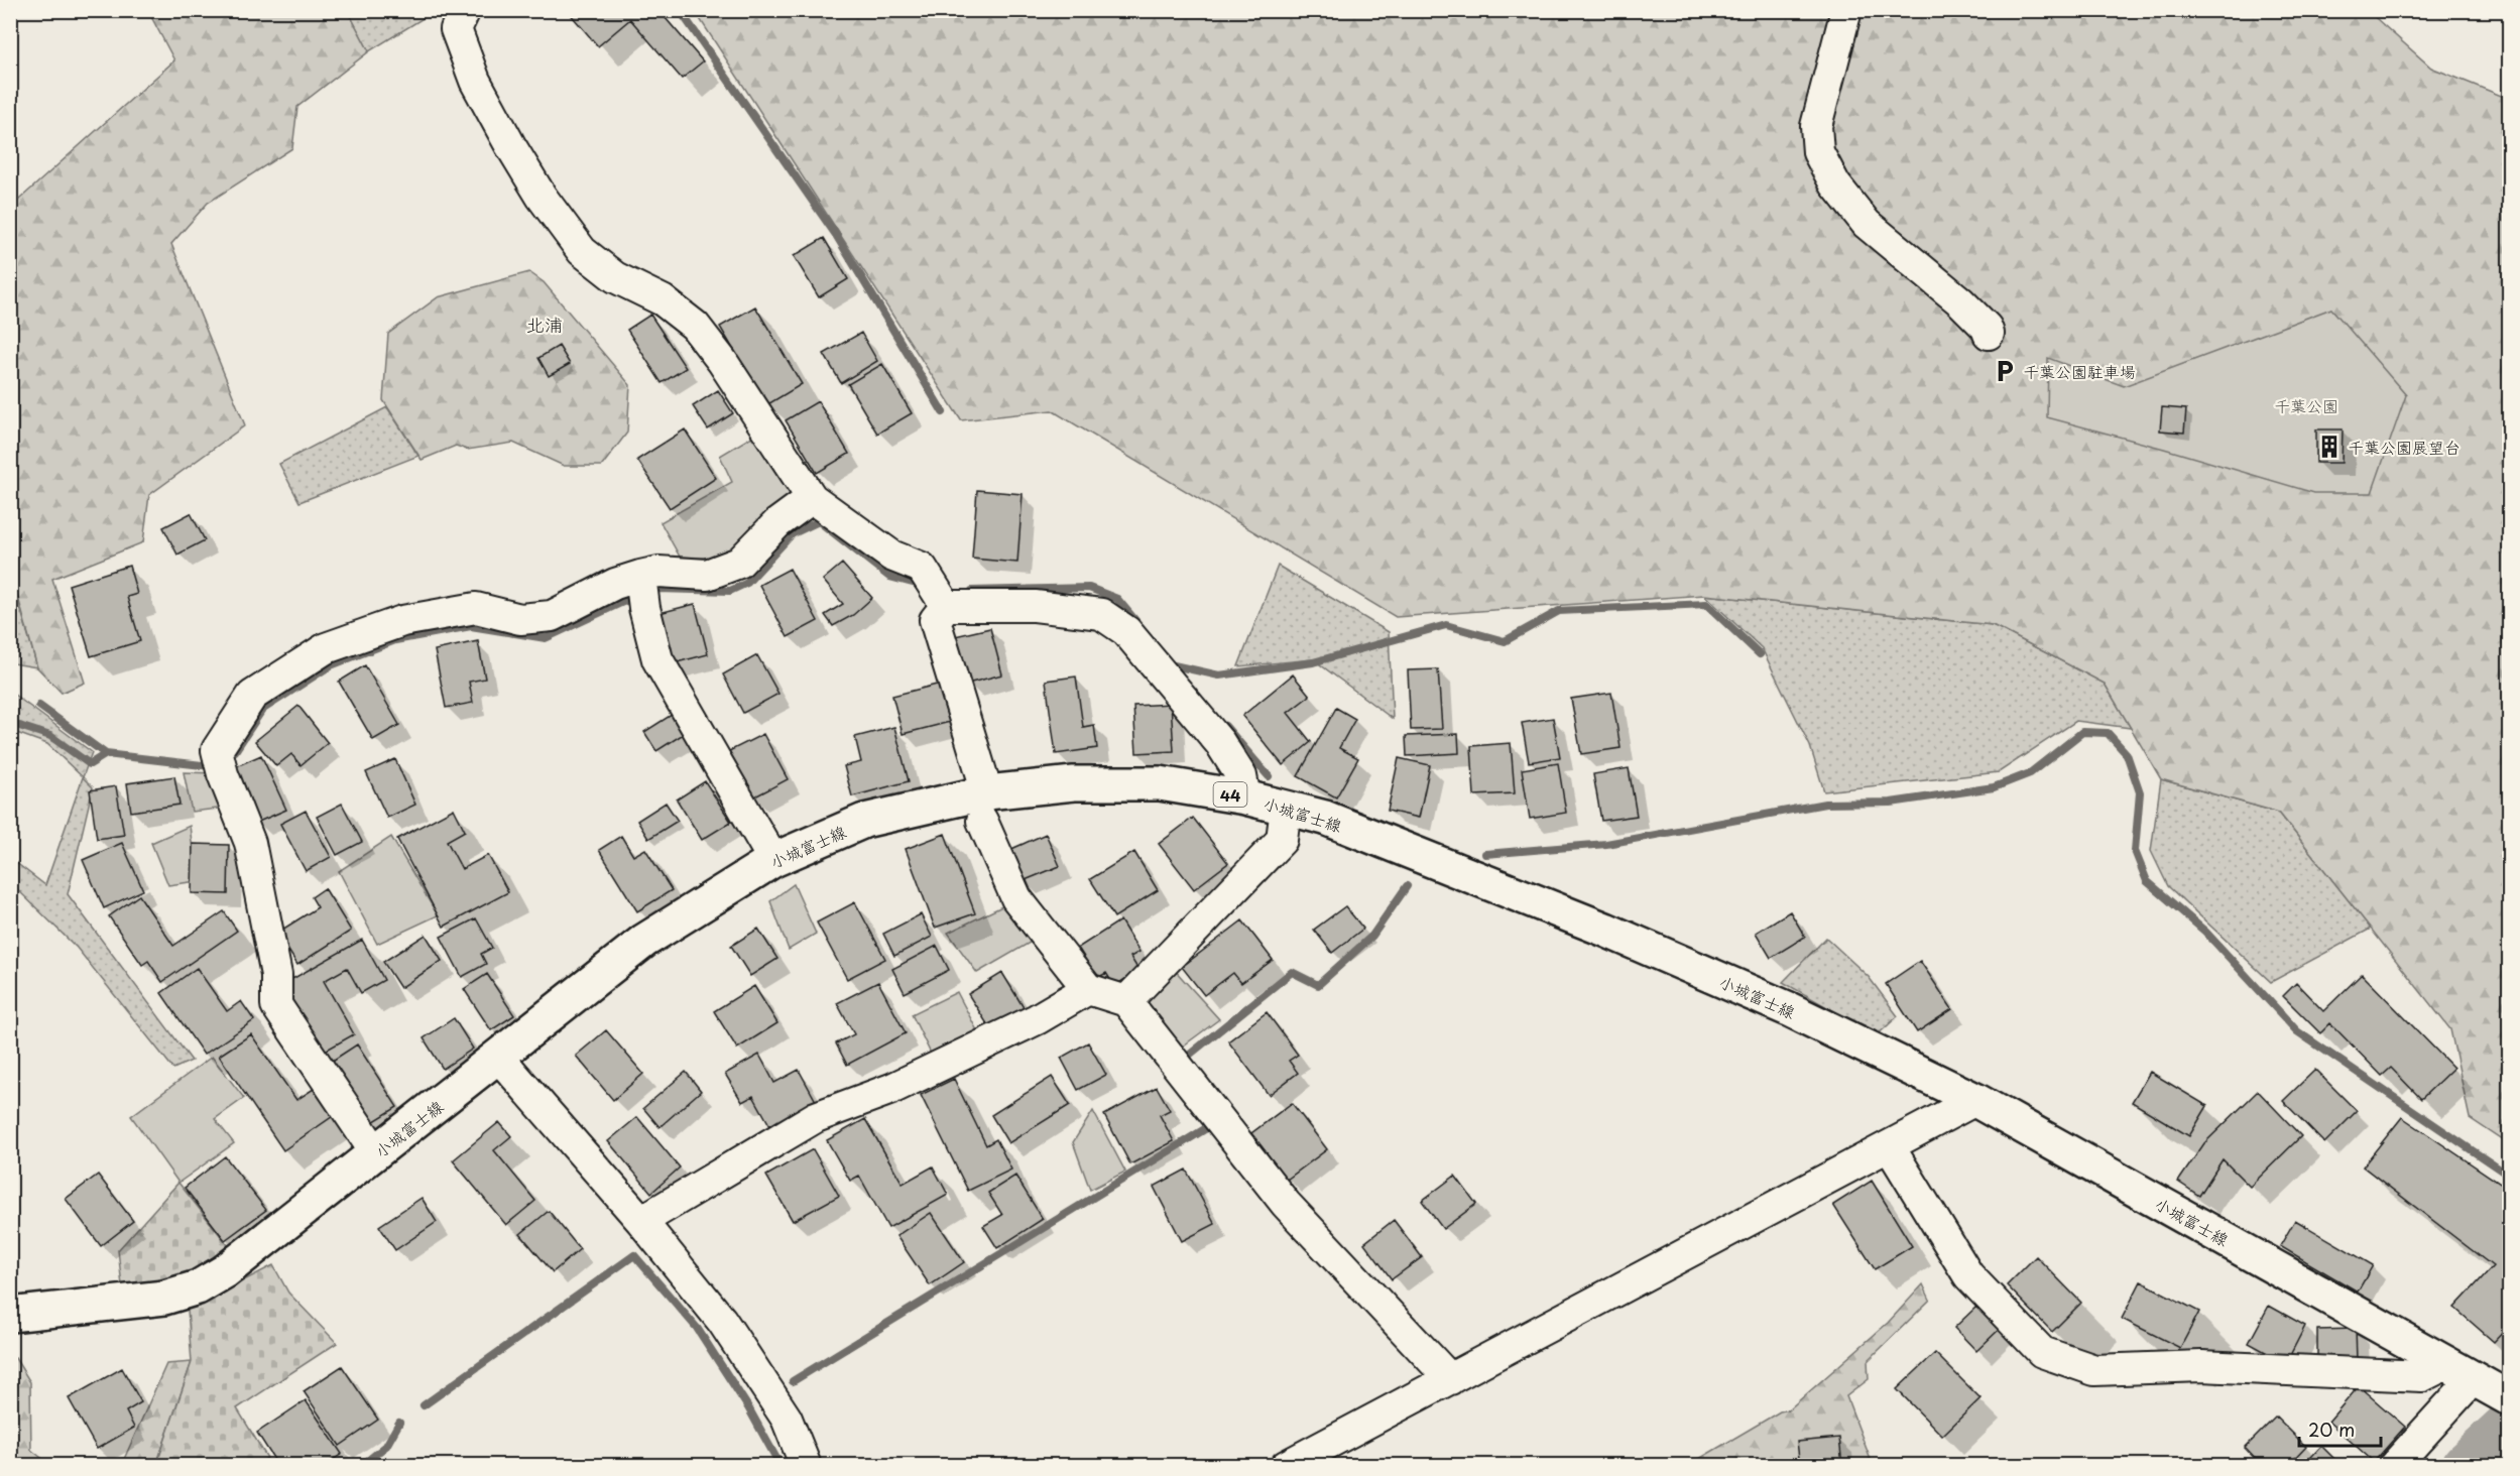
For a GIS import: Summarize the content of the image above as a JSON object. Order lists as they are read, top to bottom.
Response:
{
  "streets": {
    "main road": ["44", "小城富士線"]
  },
  "districts": ["北浦"],
  "parks": ["千葉公園"],
  "places": {
    "parking": ["千葉公園駐車場"],
    "building": ["千葉公園展望台"]
  },
  "scale_bar": "20 m"
}
